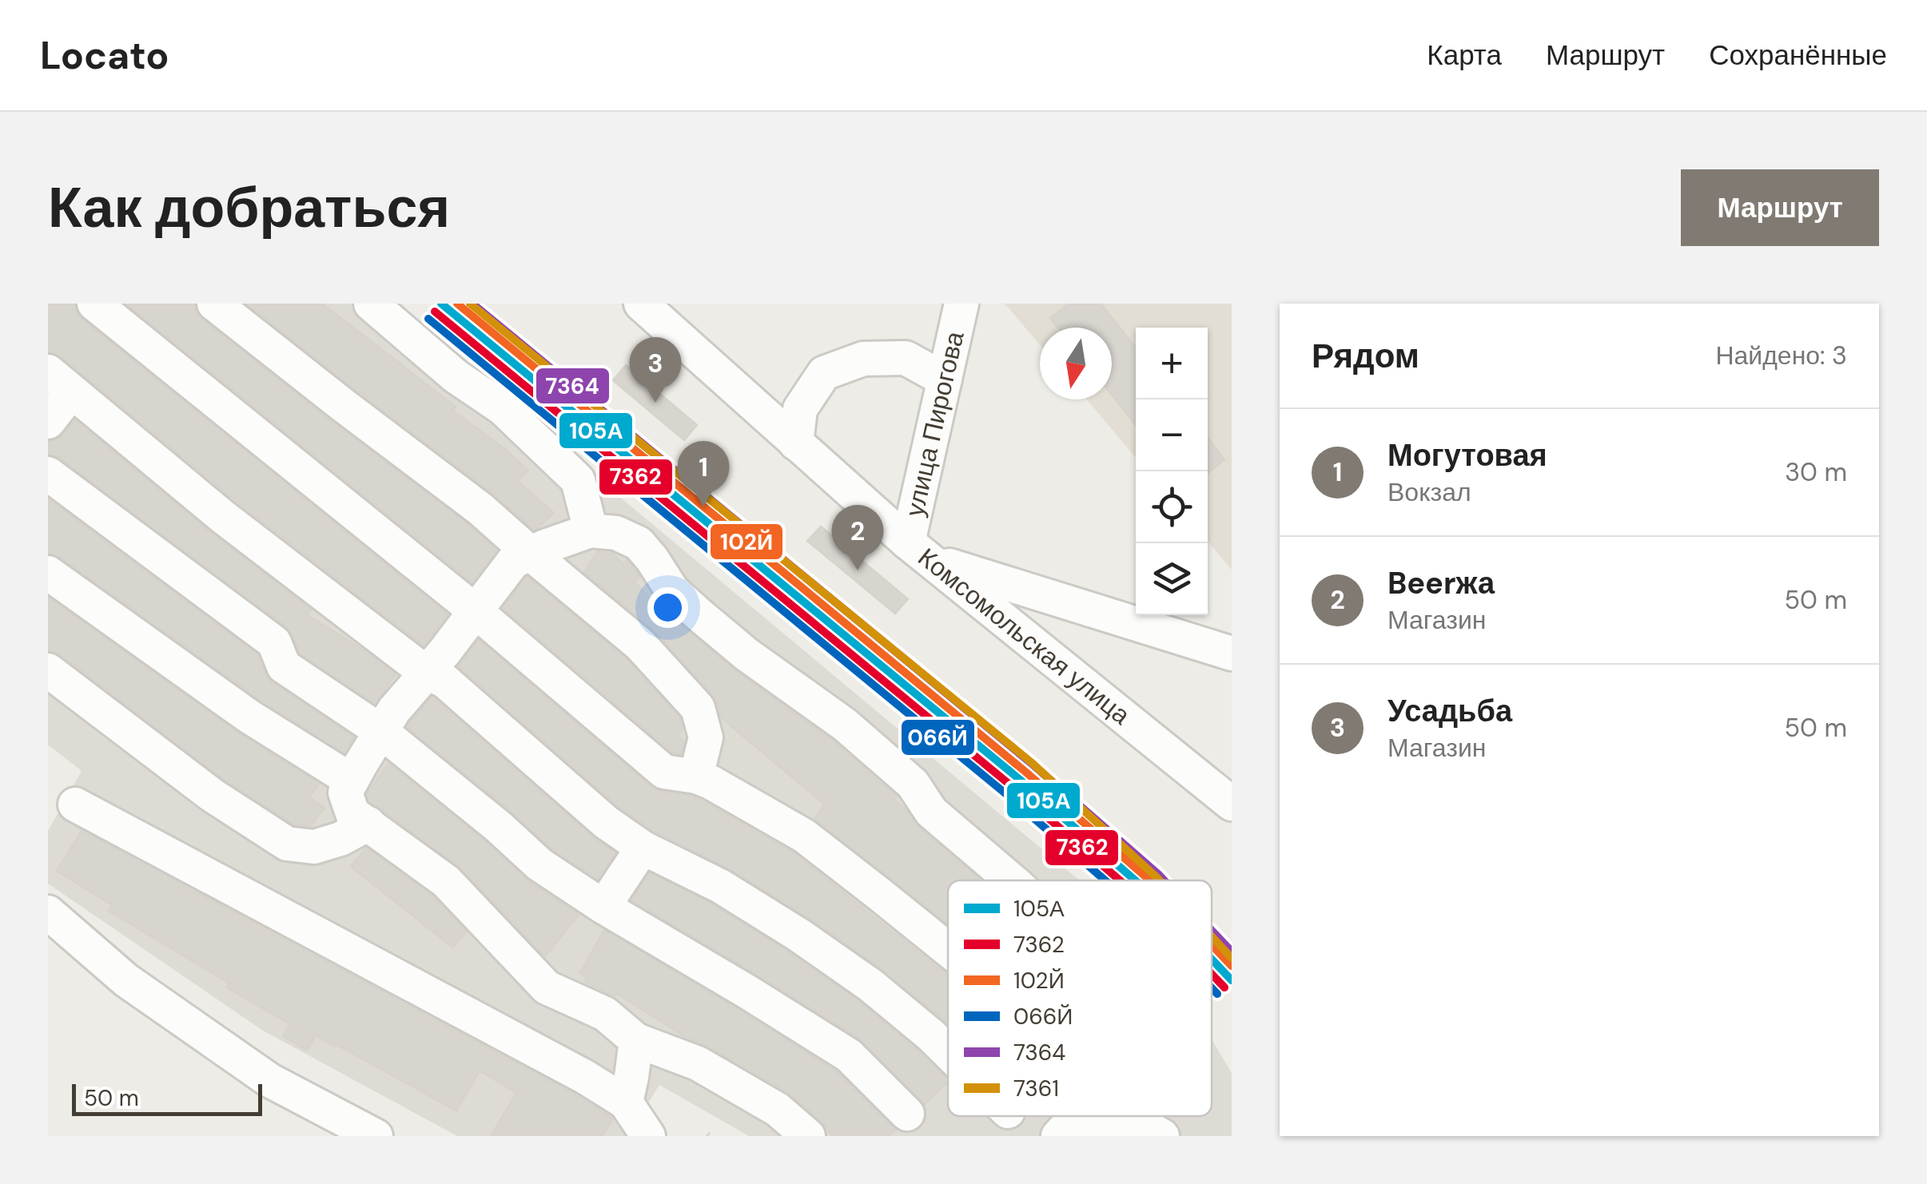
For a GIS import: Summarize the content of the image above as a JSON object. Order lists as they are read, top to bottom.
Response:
{
  "streets": {
    "street": ["улица Пирогова", "Комсомольская улица"]
  },
  "crossings": [
    ["улица Пирогова", "Комсомольская улица"]
  ],
  "lines": [
    "transit line 105А",
    "transit line 102Й",
    "transit line 7364",
    "transit line 7361",
    "transit line 7362",
    "transit line 066Й"
  ],
  "legend": [
    "105А",
    "7362",
    "102Й",
    "066Й",
    "7364",
    "7361"
  ],
  "scale_bar": "50 m",
  "north": "bottom",
  "page": {
    "header": "Locato",
    "nav": ["Карта", "Маршрут", "Сохранённые"],
    "buttons": "Маршрут",
    "title": "Как добраться",
    "heading": ["Рядом", "Найдено: 3"],
    "map_buttons": ["+", "−"],
    "pins": ["3", "1", "2"],
    "list": [
      {
        "mark": "1",
        "name": "Могутовая",
        "note": "Вокзал",
        "value": "30 m"
      },
      {
        "mark": "2",
        "name": "Beerжа",
        "note": "Магазин",
        "value": "50 m"
      },
      {
        "mark": "3",
        "name": "Усадьба",
        "note": "Магазин",
        "value": "50 m"
      }
    ],
    "scale": "50 m"
  }
}
